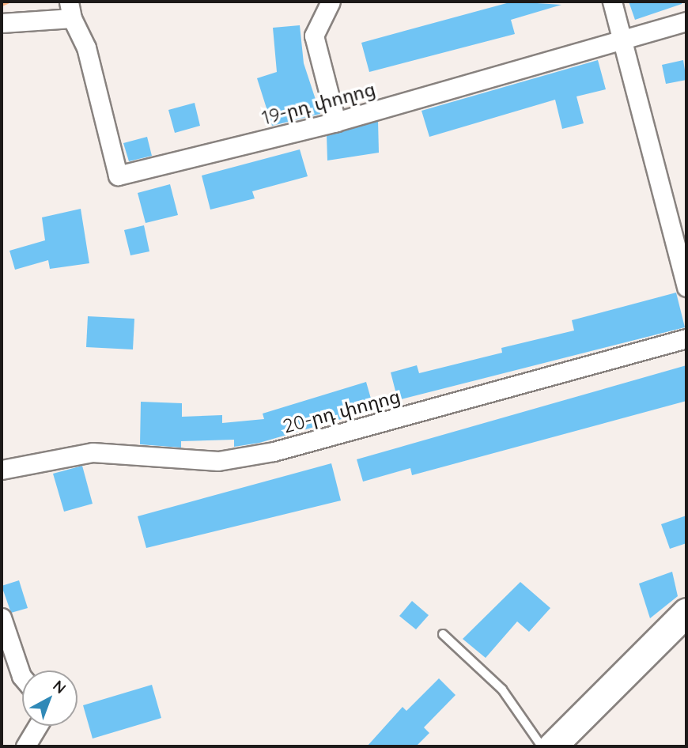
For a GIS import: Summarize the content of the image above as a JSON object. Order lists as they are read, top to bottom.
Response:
{
  "streets": {
    "street": ["19-րդ փողոց", "20-րդ փողոց"]
  },
  "north": "top right"
}
